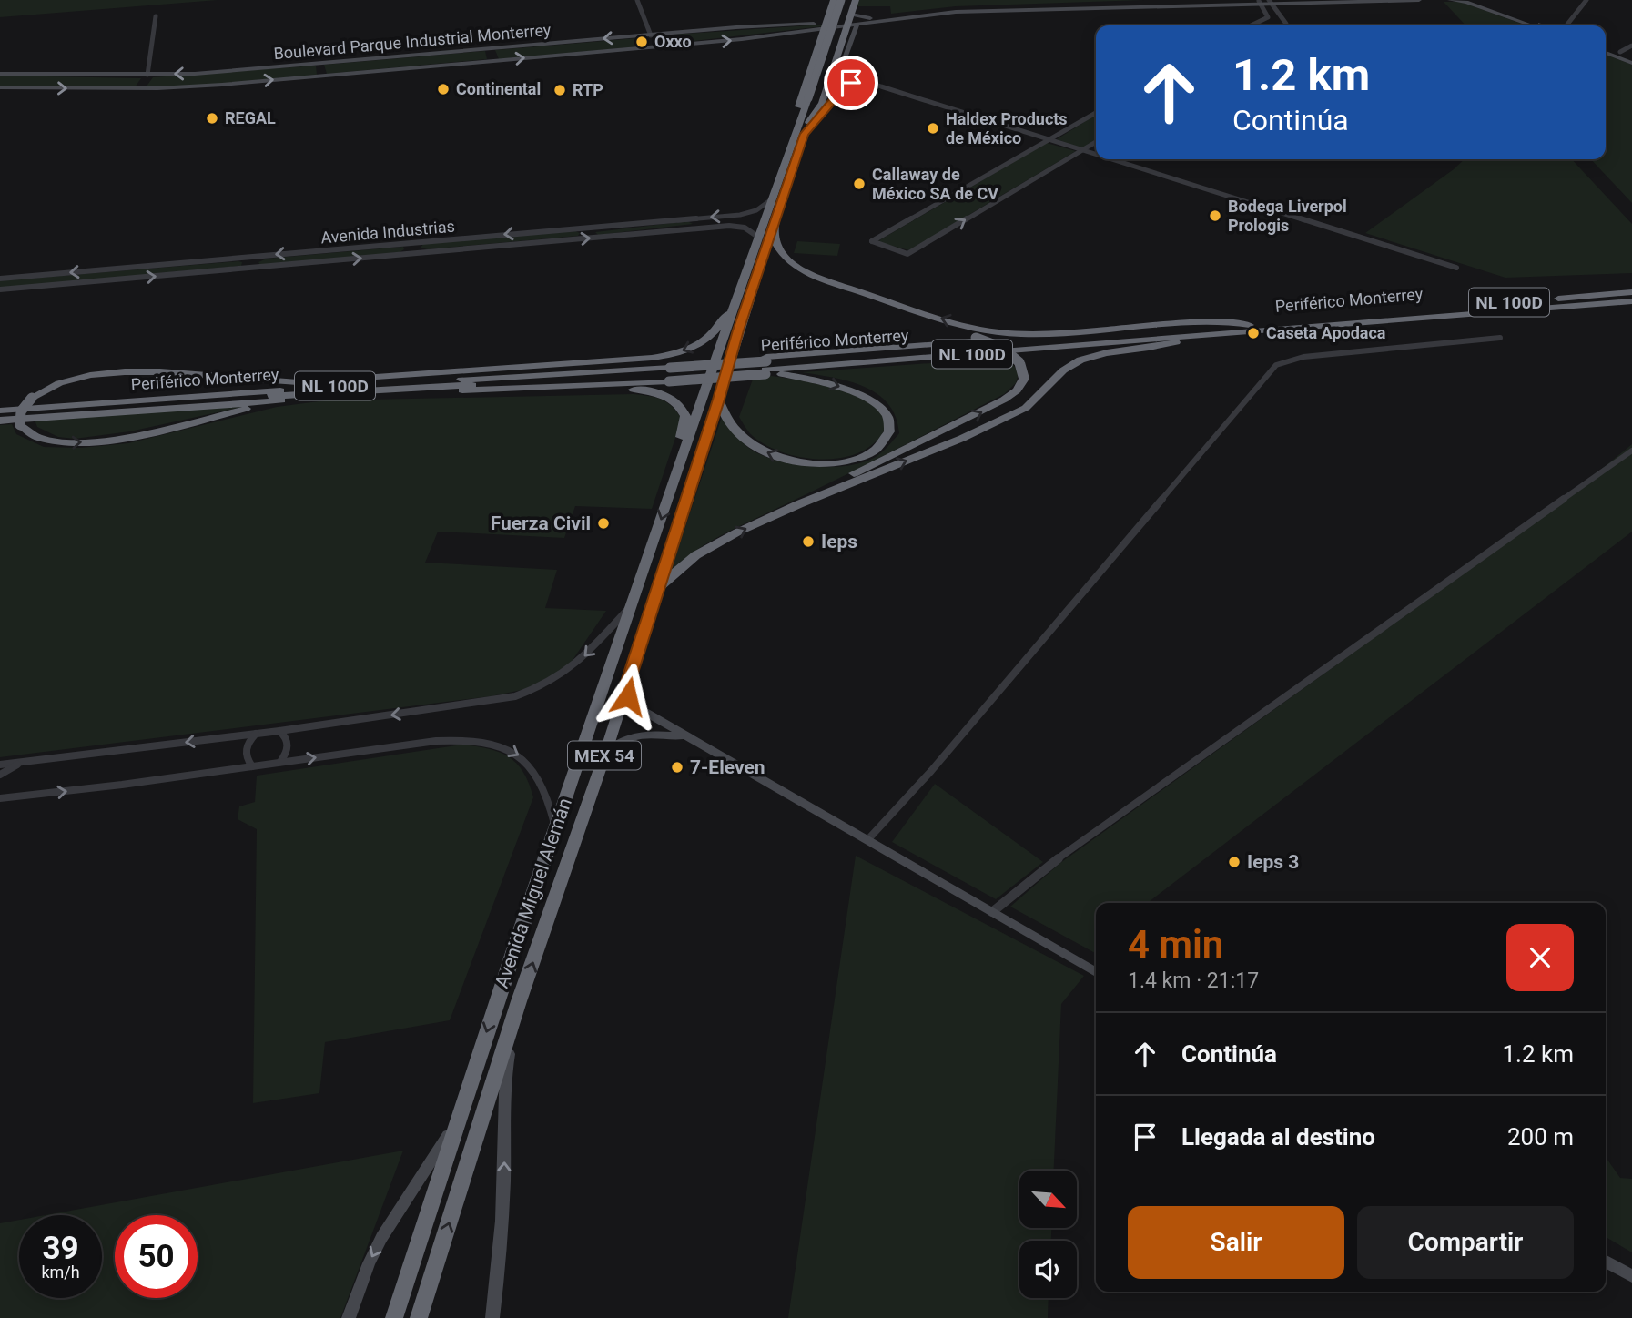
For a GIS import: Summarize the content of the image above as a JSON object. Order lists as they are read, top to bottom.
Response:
{
  "streets": {
    "highway": [
      "Periférico Monterrey",
      "NL 100D",
      "MEX 54",
      "Avenida Miguel Alemán"
    ],
    "street": ["Boulevard Parque Industrial Monterrey", "Avenida Industrias"]
  },
  "crossings": [
    ["Avenida Industrias", "Avenida Miguel Alemán"]
  ],
  "places": [
    "Oxxo",
    "Continental",
    "RTP",
    "REGAL",
    "Haldex Products de México",
    "Callaway de México SA de CV",
    "Bodega Liverpol Prologis",
    "Caseta Apodaca",
    "Fuerza Civil",
    "Ieps",
    "7-Eleven",
    "Ieps 3"
  ],
  "north": "bottom right",
  "page": {
    "turn": ["1.2 km", "Continúa"],
    "heading": ["4 min", "1.4 km · 21:17"],
    "list": [
      {
        "name": "Continúa",
        "value": "1.2 km"
      },
      {
        "name": "Llegada al destino",
        "value": "200 m"
      }
    ],
    "buttons": ["Salir", "Compartir"],
    "speed": "39 km/h",
    "limit": "50"
  }
}
